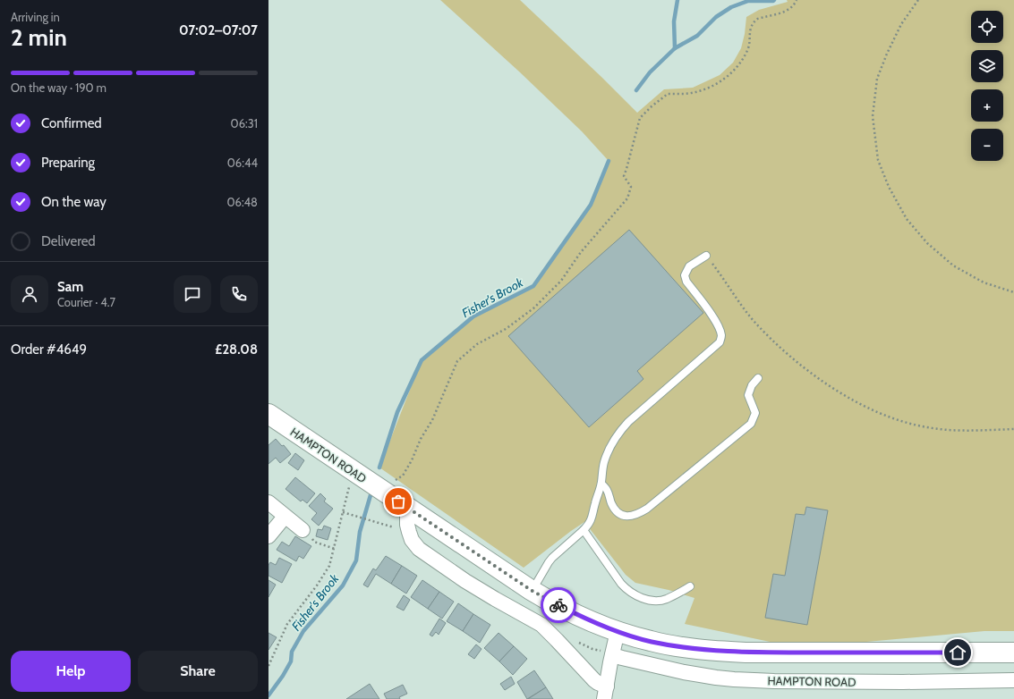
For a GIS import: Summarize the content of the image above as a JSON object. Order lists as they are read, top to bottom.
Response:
{
  "streets": {
    "main road": ["HAMPTON ROAD"]
  },
  "water": ["Fisher's Brook"],
  "page": {
    "heading": ["2 min", "Arriving in", "07:02–07:07"],
    "panel": [
      "Sam",
      "Courier · 4.7",
      "Order #4649",
      "£28.08"
    ],
    "map_buttons": ["+", "−"],
    "bar": "On the way · 190 m",
    "list": [
      ["Confirmed", "06:31"],
      ["Preparing", "06:44"],
      ["On the way", "06:48"],
      "Delivered"
    ],
    "buttons": ["Help", "Share"]
  }
}
